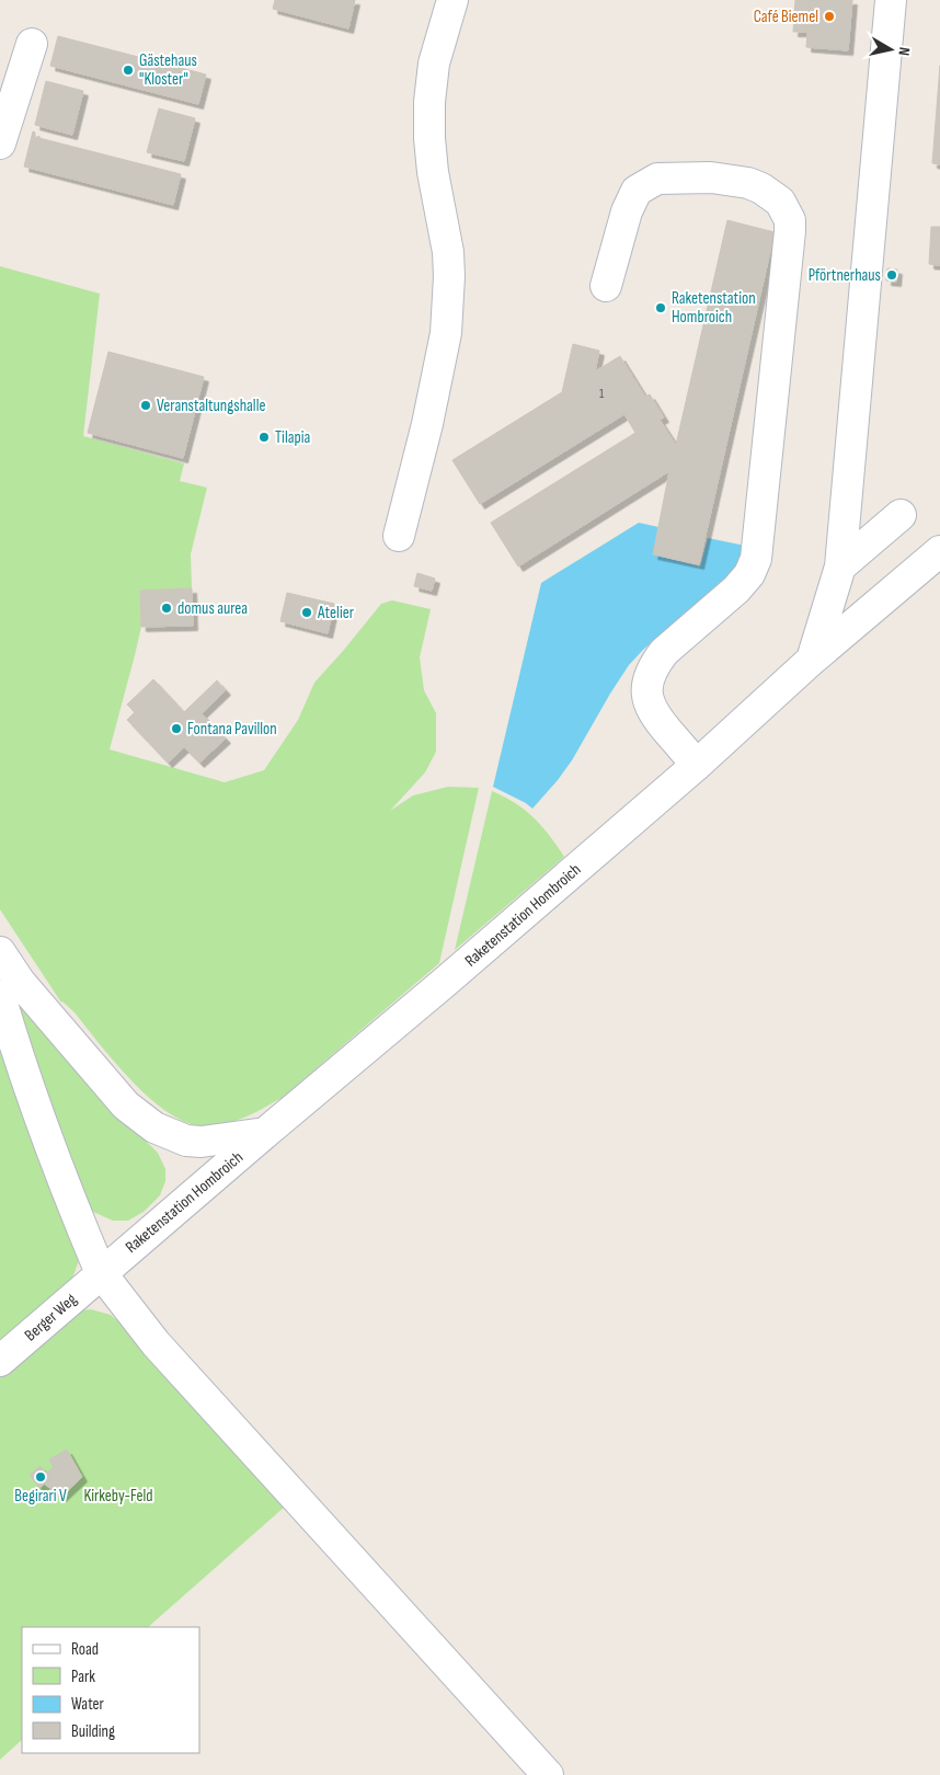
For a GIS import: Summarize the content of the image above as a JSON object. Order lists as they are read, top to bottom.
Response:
{
  "streets": {
    "street": ["Raketenstation Hombroich", "Berger Weg"]
  },
  "crossings": [
    ["Raketenstation Hombroich", "Berger Weg"]
  ],
  "parks": ["Kirkeby-Feld"],
  "places": [
    "Café Biemel",
    "Gästehaus \"Kloster\"",
    "Pförtnerhaus",
    "Raketenstation Hombroich",
    "Veranstaltungshalle",
    "Tilapia",
    "domus aurea",
    "Atelier",
    "Fontana Pavillon",
    "Begirari V"
  ],
  "house_numbers": ["1"],
  "legend": [
    "Road",
    "Park",
    "Water",
    "Building"
  ],
  "north": "right"
}
